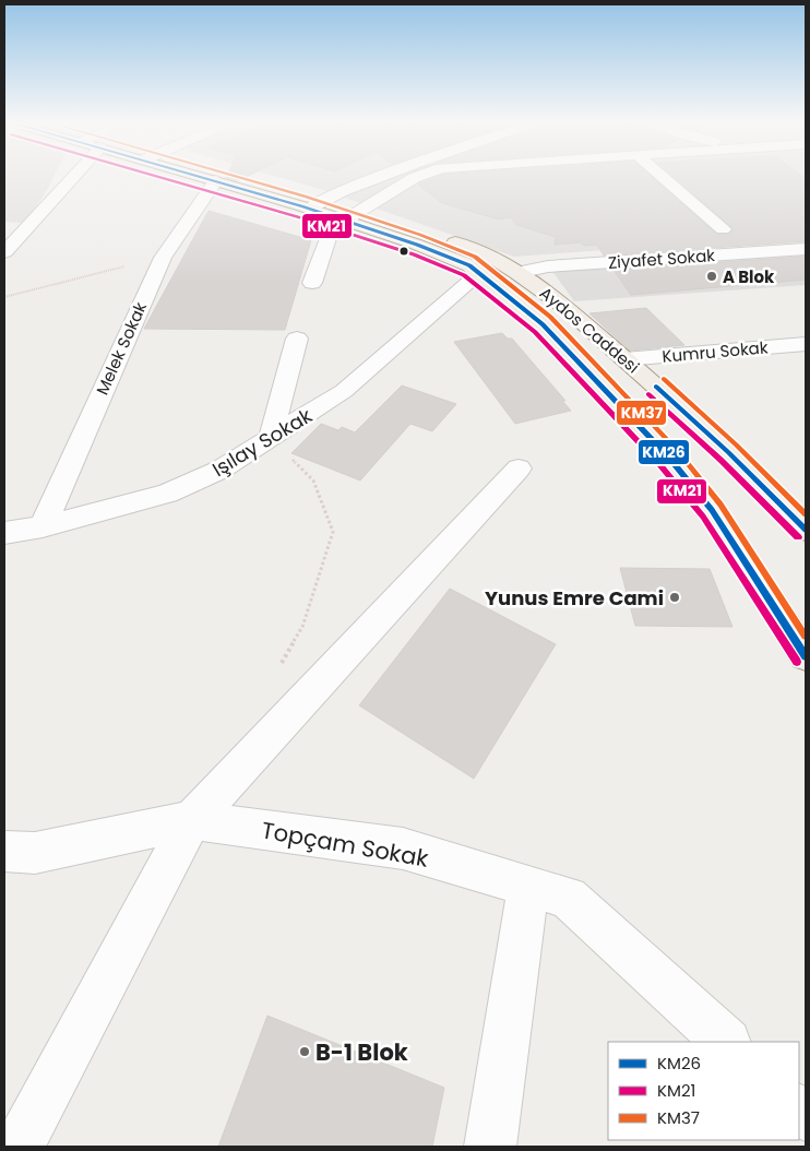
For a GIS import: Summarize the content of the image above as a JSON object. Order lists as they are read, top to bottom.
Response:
{
  "streets": {
    "main road": ["Aydos Caddesi"],
    "street": [
      "Ziyafet Sokak",
      "Melek Sokak",
      "Kumru Sokak",
      "Işılay Sokak",
      "Topçam Sokak"
    ]
  },
  "crossings": [
    ["Ziyafet Sokak", "Aydos Caddesi"],
    ["Aydos Caddesi", "Melek Sokak"],
    ["Aydos Caddesi", "Kumru Sokak"],
    ["Aydos Caddesi", "Işılay Sokak"],
    ["Melek Sokak", "Işılay Sokak"]
  ],
  "places": ["A Blok", "Yunus Emre Cami", "B-1 Blok"],
  "lines": ["transit line KM26", "transit line KM21", "transit line KM37"],
  "legend": ["KM26", "KM21", "KM37"]
}
